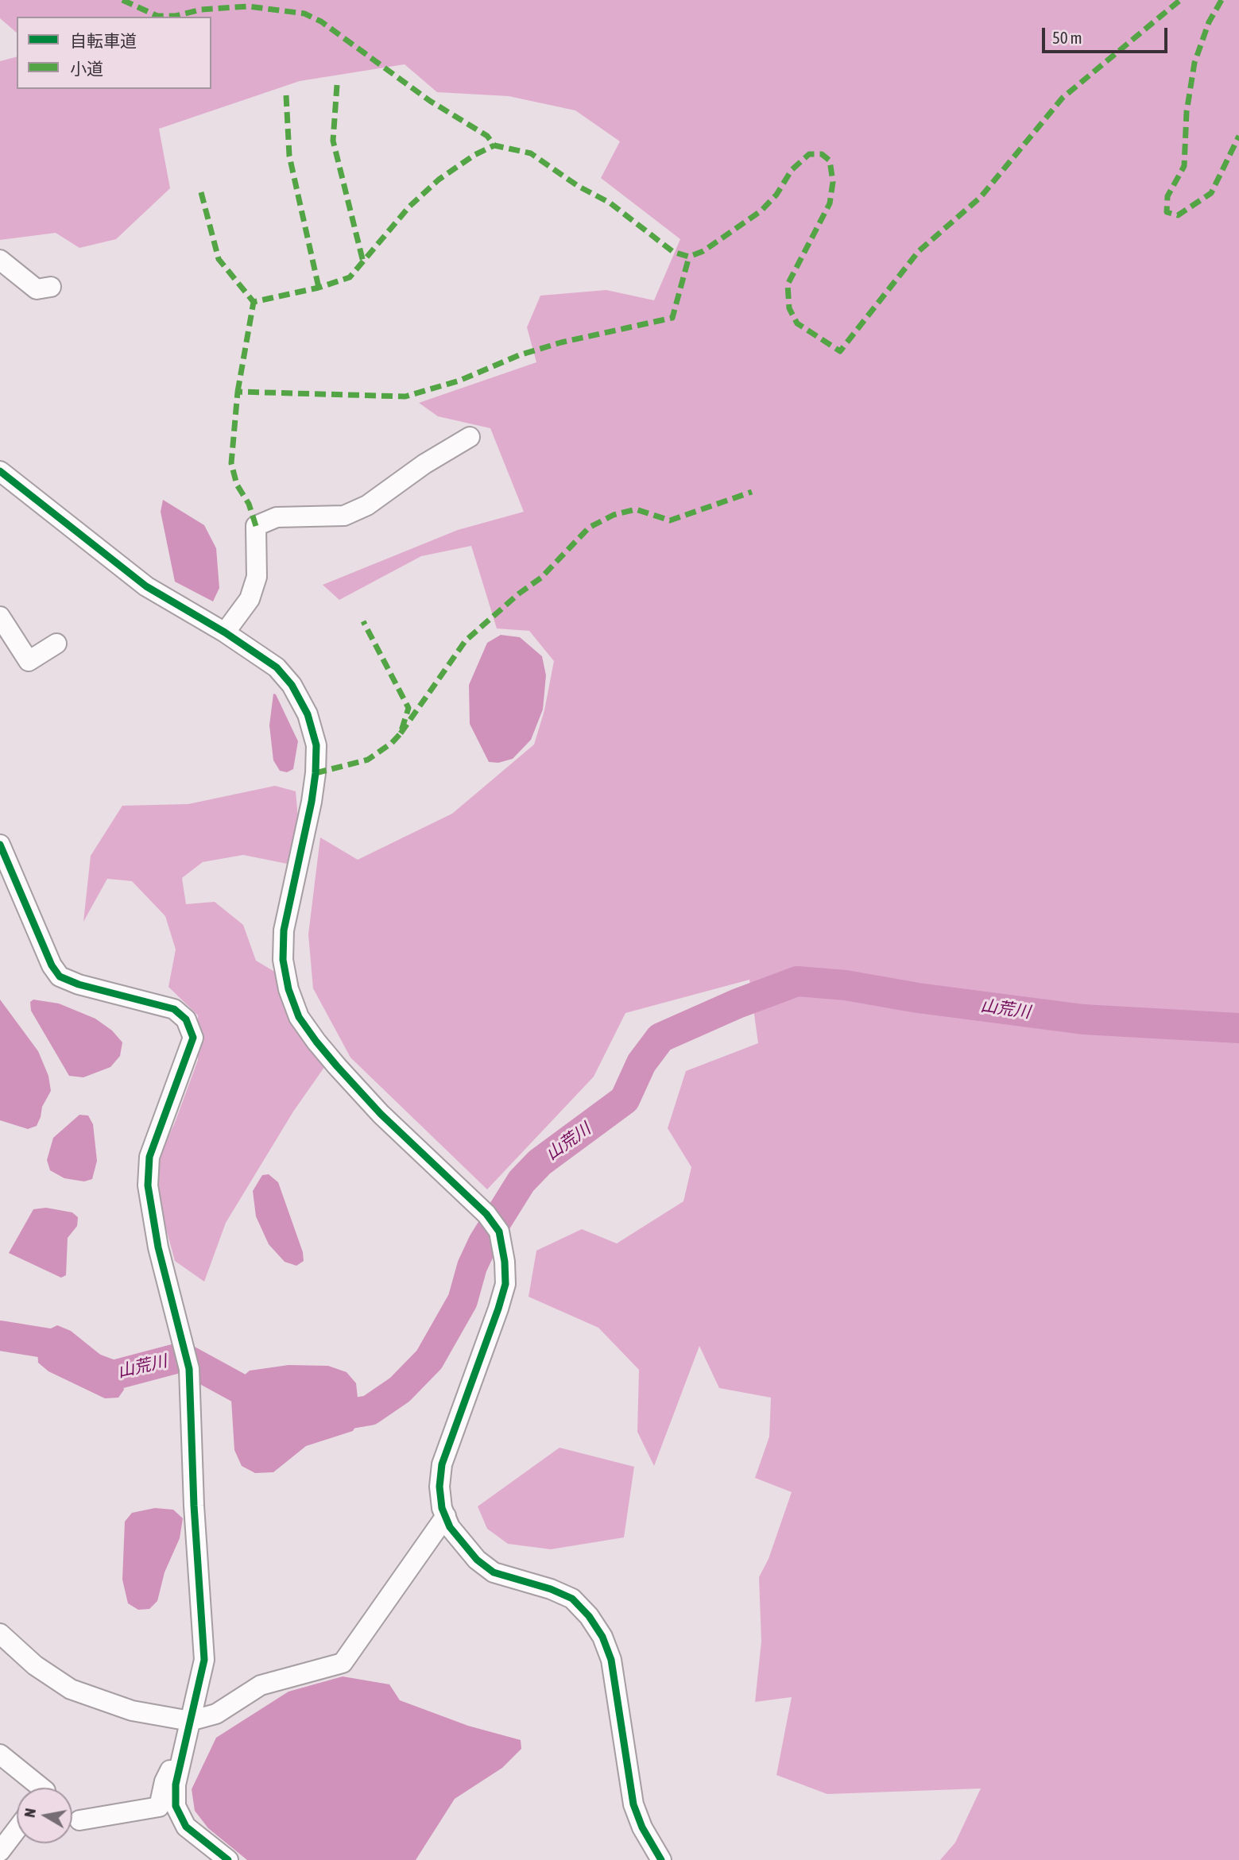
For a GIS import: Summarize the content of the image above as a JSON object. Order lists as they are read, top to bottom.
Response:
{
  "water": ["山荒川"],
  "legend": ["自転車道", "小道"],
  "scale_bar": "50 m",
  "north": "left"
}
